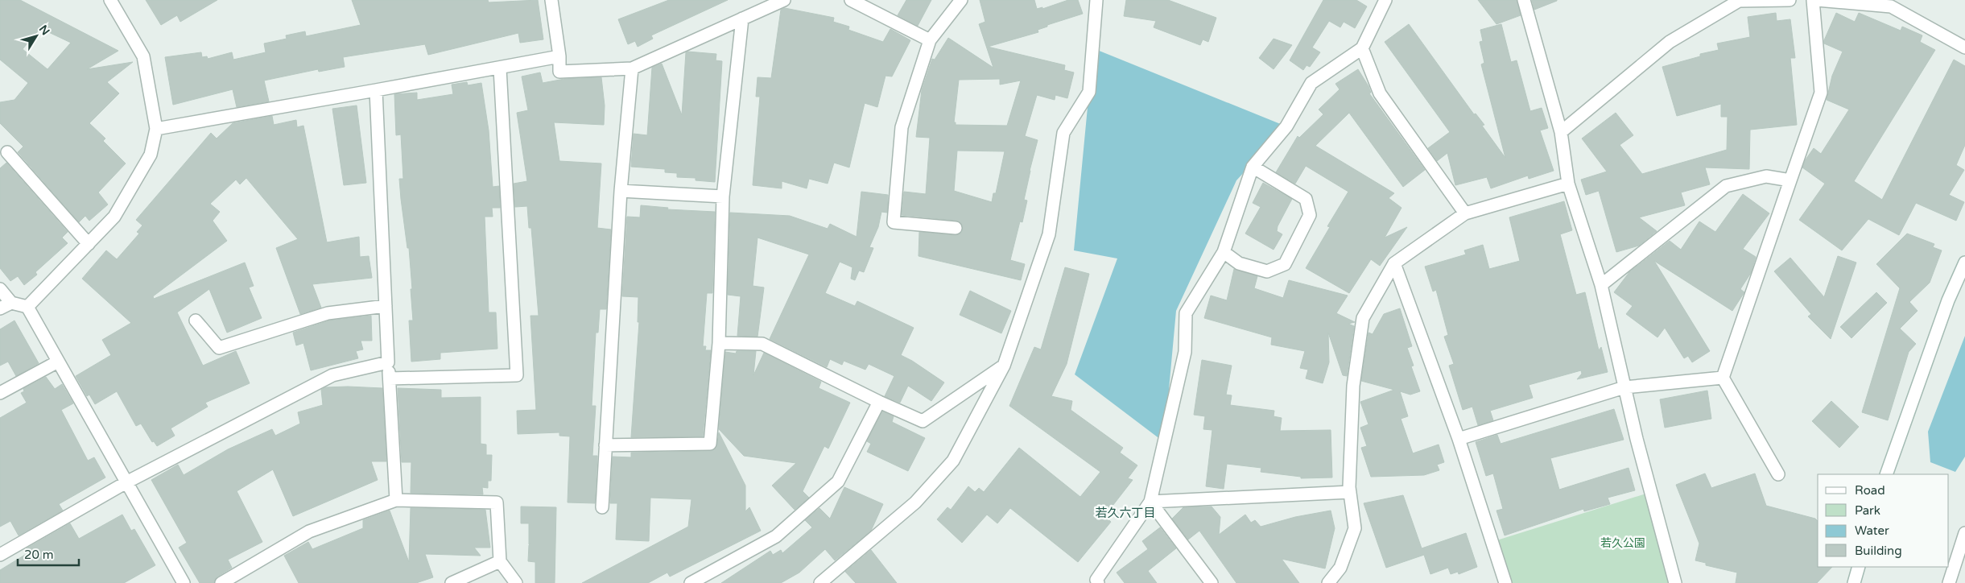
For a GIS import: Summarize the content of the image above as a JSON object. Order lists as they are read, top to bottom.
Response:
{
  "districts": ["若久六丁目"],
  "parks": ["若久公園"],
  "legend": [
    "Road",
    "Park",
    "Water",
    "Building"
  ],
  "scale_bar": "20 m",
  "north": "top right"
}
